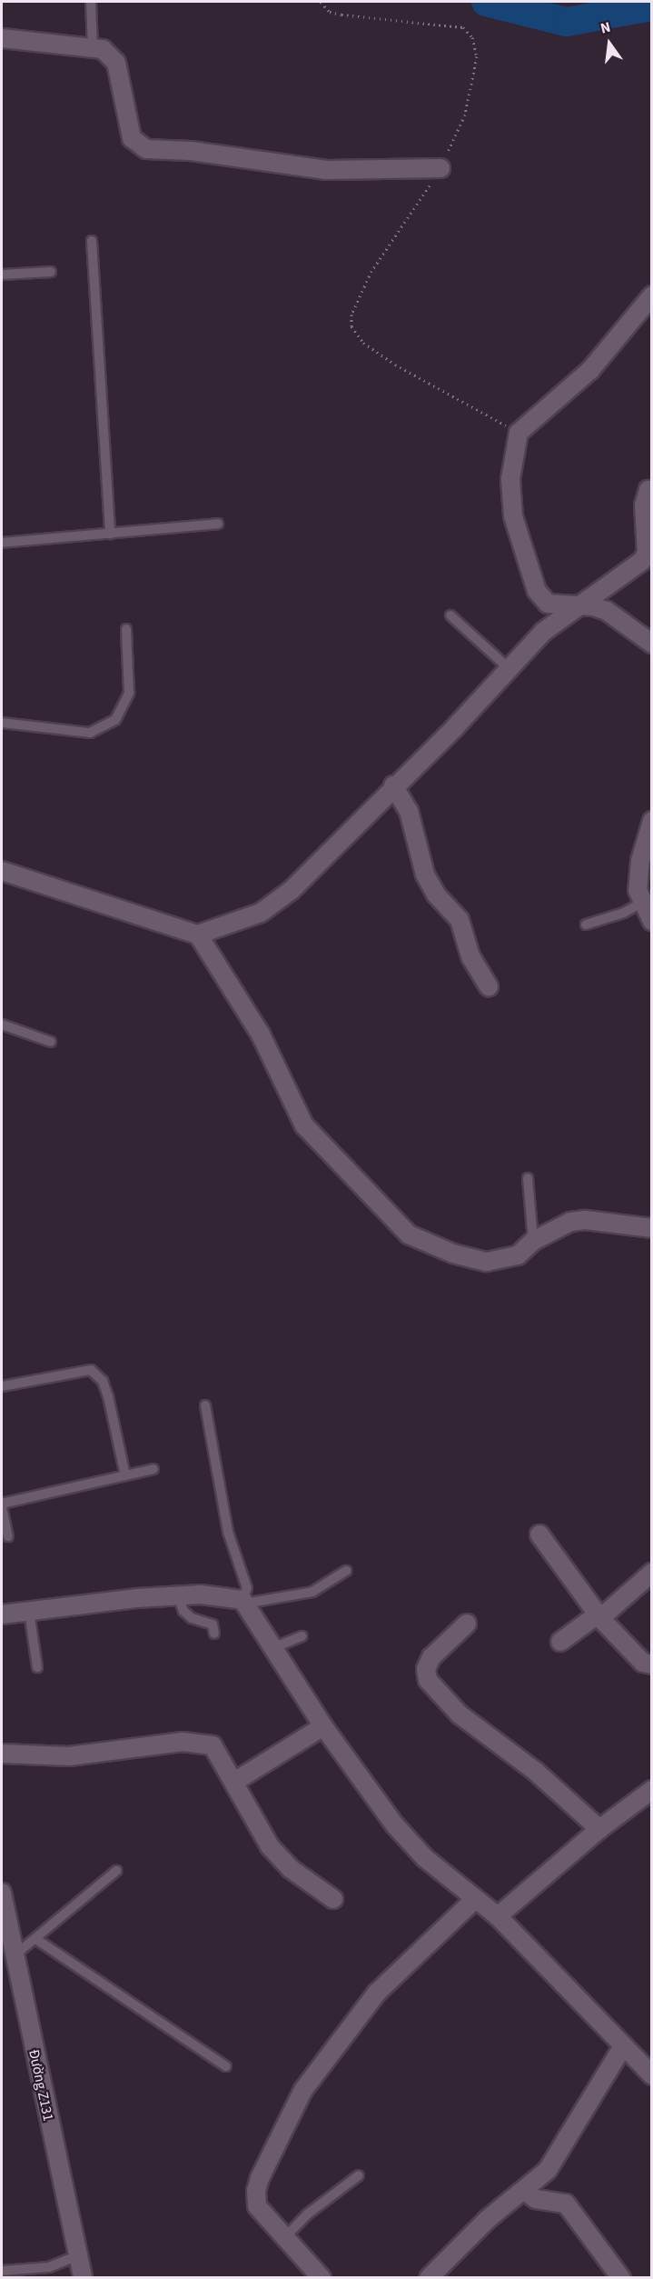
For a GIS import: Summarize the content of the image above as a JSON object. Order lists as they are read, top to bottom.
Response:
{
  "streets": {
    "street": ["Đường Z131"]
  },
  "north": "top"
}
